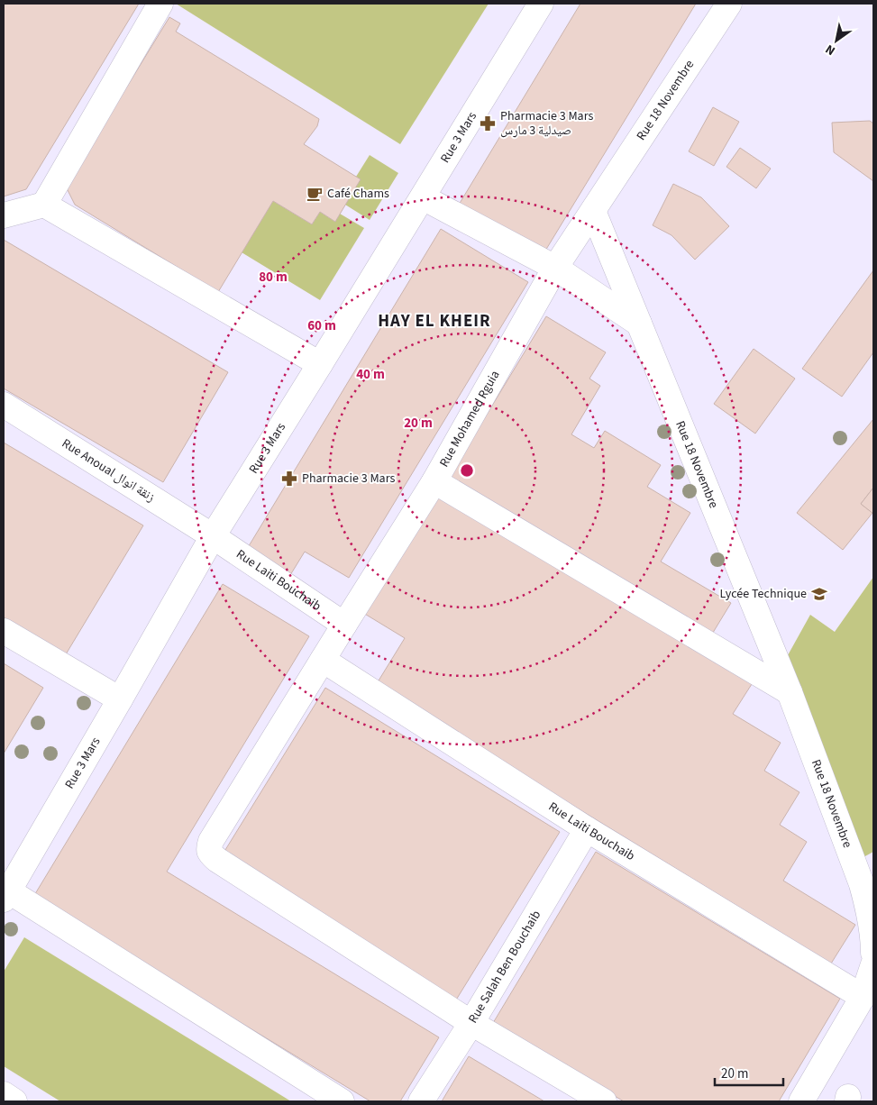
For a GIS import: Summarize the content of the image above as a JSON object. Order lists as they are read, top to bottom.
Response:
{
  "streets": {
    "street": [
      "Rue 18 Novembre",
      "Rue 3 Mars",
      "Rue Mohamed Rguia",
      "Rue Anoual زنقة انوال",
      "Rue Laiti Bouchaib",
      "Rue Salah Ben Bouchaib"
    ]
  },
  "crossings": [
    ["Rue 18 Novembre", "Rue Mohamed Rguia"],
    ["Rue 3 Mars", "Rue Anoual زنقة انوال"],
    ["Rue 3 Mars", "Rue Laiti Bouchaib"],
    ["Rue Mohamed Rguia", "Rue Laiti Bouchaib"],
    ["Rue Mohamed Rguia", "Rue Salah Ben Bouchaib"],
    ["Rue Anoual زنقة انوال", "Rue Laiti Bouchaib"],
    ["Rue Laiti Bouchaib", "Rue Salah Ben Bouchaib"]
  ],
  "districts": ["HAY EL KHEIR"],
  "places": {
    "pharmacy": ["Pharmacie 3 Mars صيدلية 3 مارس", "Pharmacie 3 Mars"],
    "cafe": ["Café Chams"],
    "school or university": ["Lycée Technique"]
  },
  "scale_bar": "20 m",
  "north": "bottom left",
  "rings": [
    "80 m",
    "60 m",
    "40 m",
    "20 m"
  ]
}
